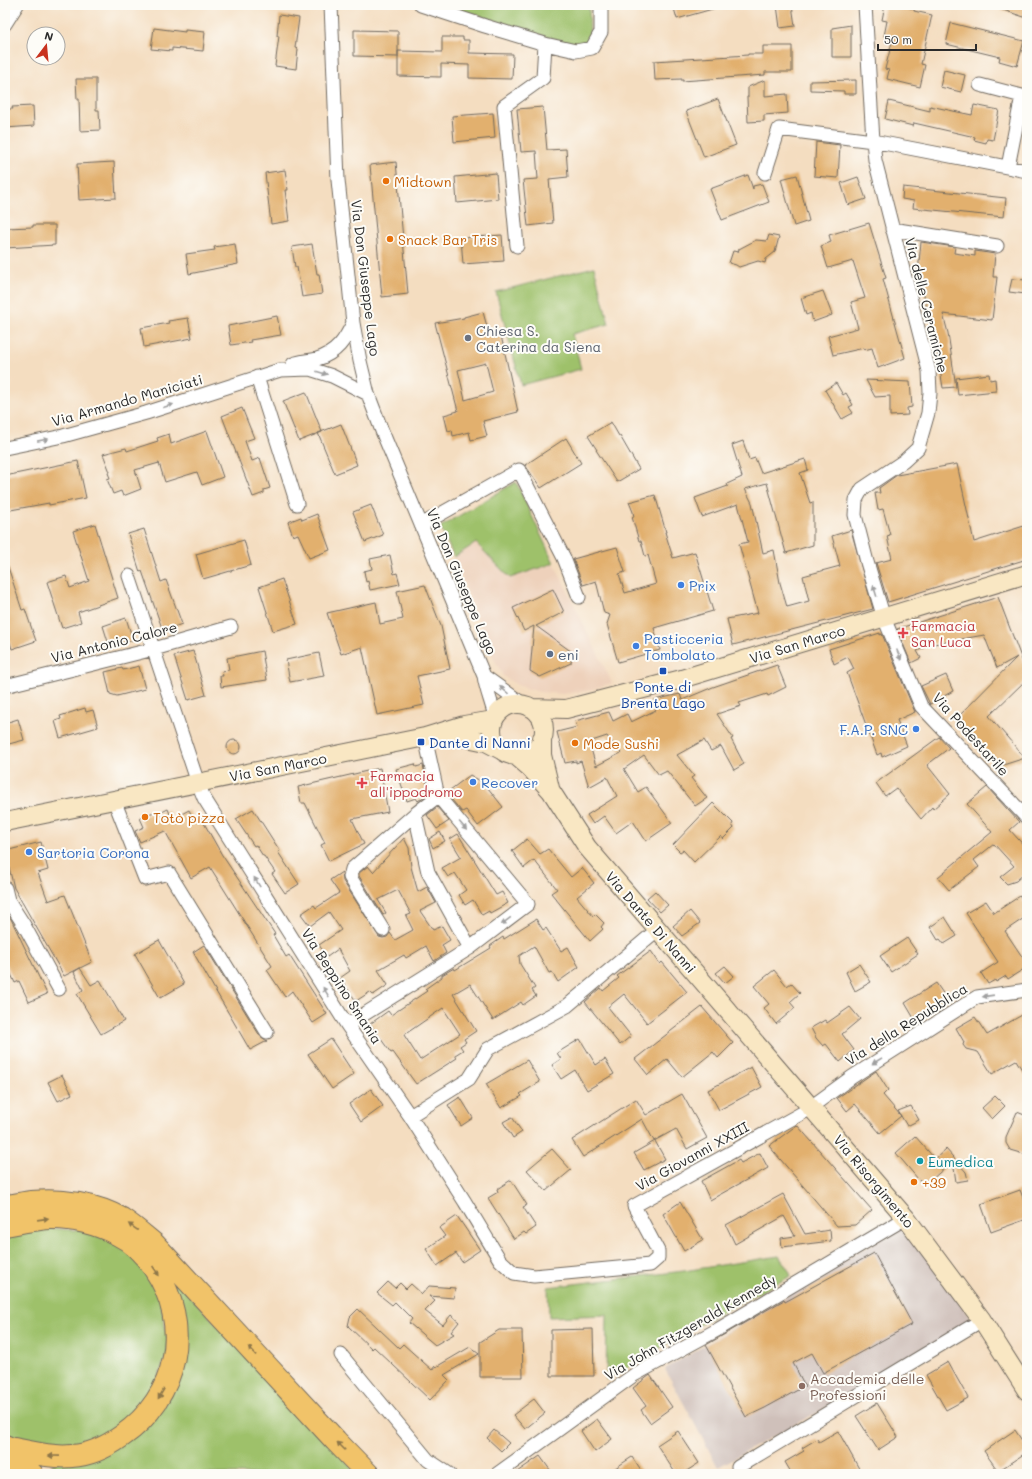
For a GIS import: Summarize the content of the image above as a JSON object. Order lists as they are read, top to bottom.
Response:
{
  "streets": {
    "main road": ["Via San Marco", "Via Dante Di Nanni", "Via Risorgimento"],
    "street": [
      "Via Don Giuseppe Lago",
      "Via delle Ceramiche",
      "Via Armando Maniciati",
      "Via Antonio Calore",
      "Via Podestarile",
      "Via Beppino Smania",
      "Via della Repubblica",
      "Via Giovanni XXIII",
      "Via John Fitzgerald Kennedy"
    ]
  },
  "crossings": [
    ["Via Don Giuseppe Lago", "Via Armando Maniciati"],
    ["Via Don Giuseppe Lago", "Via San Marco"],
    ["Via Don Giuseppe Lago", "Via Dante Di Nanni"],
    ["Via delle Ceramiche", "Via San Marco"],
    ["Via delle Ceramiche", "Via Podestarile"],
    ["Via Antonio Calore", "Via Beppino Smania"],
    ["Via San Marco", "Via Podestarile"],
    ["Via San Marco", "Via Dante Di Nanni"],
    ["Via San Marco", "Via Beppino Smania"],
    ["Via Dante Di Nanni", "Via Risorgimento"],
    ["Via Beppino Smania", "Via Giovanni XXIII"],
    ["Via della Repubblica", "Via Giovanni XXIII"],
    ["Via della Repubblica", "Via Risorgimento"],
    ["Via Giovanni XXIII", "Via Risorgimento"],
    ["Via Risorgimento", "Via John Fitzgerald Kennedy"]
  ],
  "one_way": [
    "Via delle Ceramiche",
    "Via Armando Maniciati",
    "Via Podestarile",
    "Via della Repubblica"
  ],
  "places": {
    "other": [
      "Midtown",
      "Snack Bar Tris",
      "Chiesa S. Caterina da Siena",
      "Prix",
      "Pasticceria Tombolato",
      "eni",
      "F.A.P. SNC",
      "Mode Sushi",
      "Recover",
      "Totò pizza",
      "Sartoria Corona",
      "Eumedica",
      "+39",
      "Accademia delle Professioni"
    ],
    "health": ["Farmacia San Luca", "Farmacia all'ippodromo"],
    "transit": ["Ponte di Brenta Lago", "Dante di Nanni"]
  },
  "scale_bar": "50 m",
  "north": "top"
}
